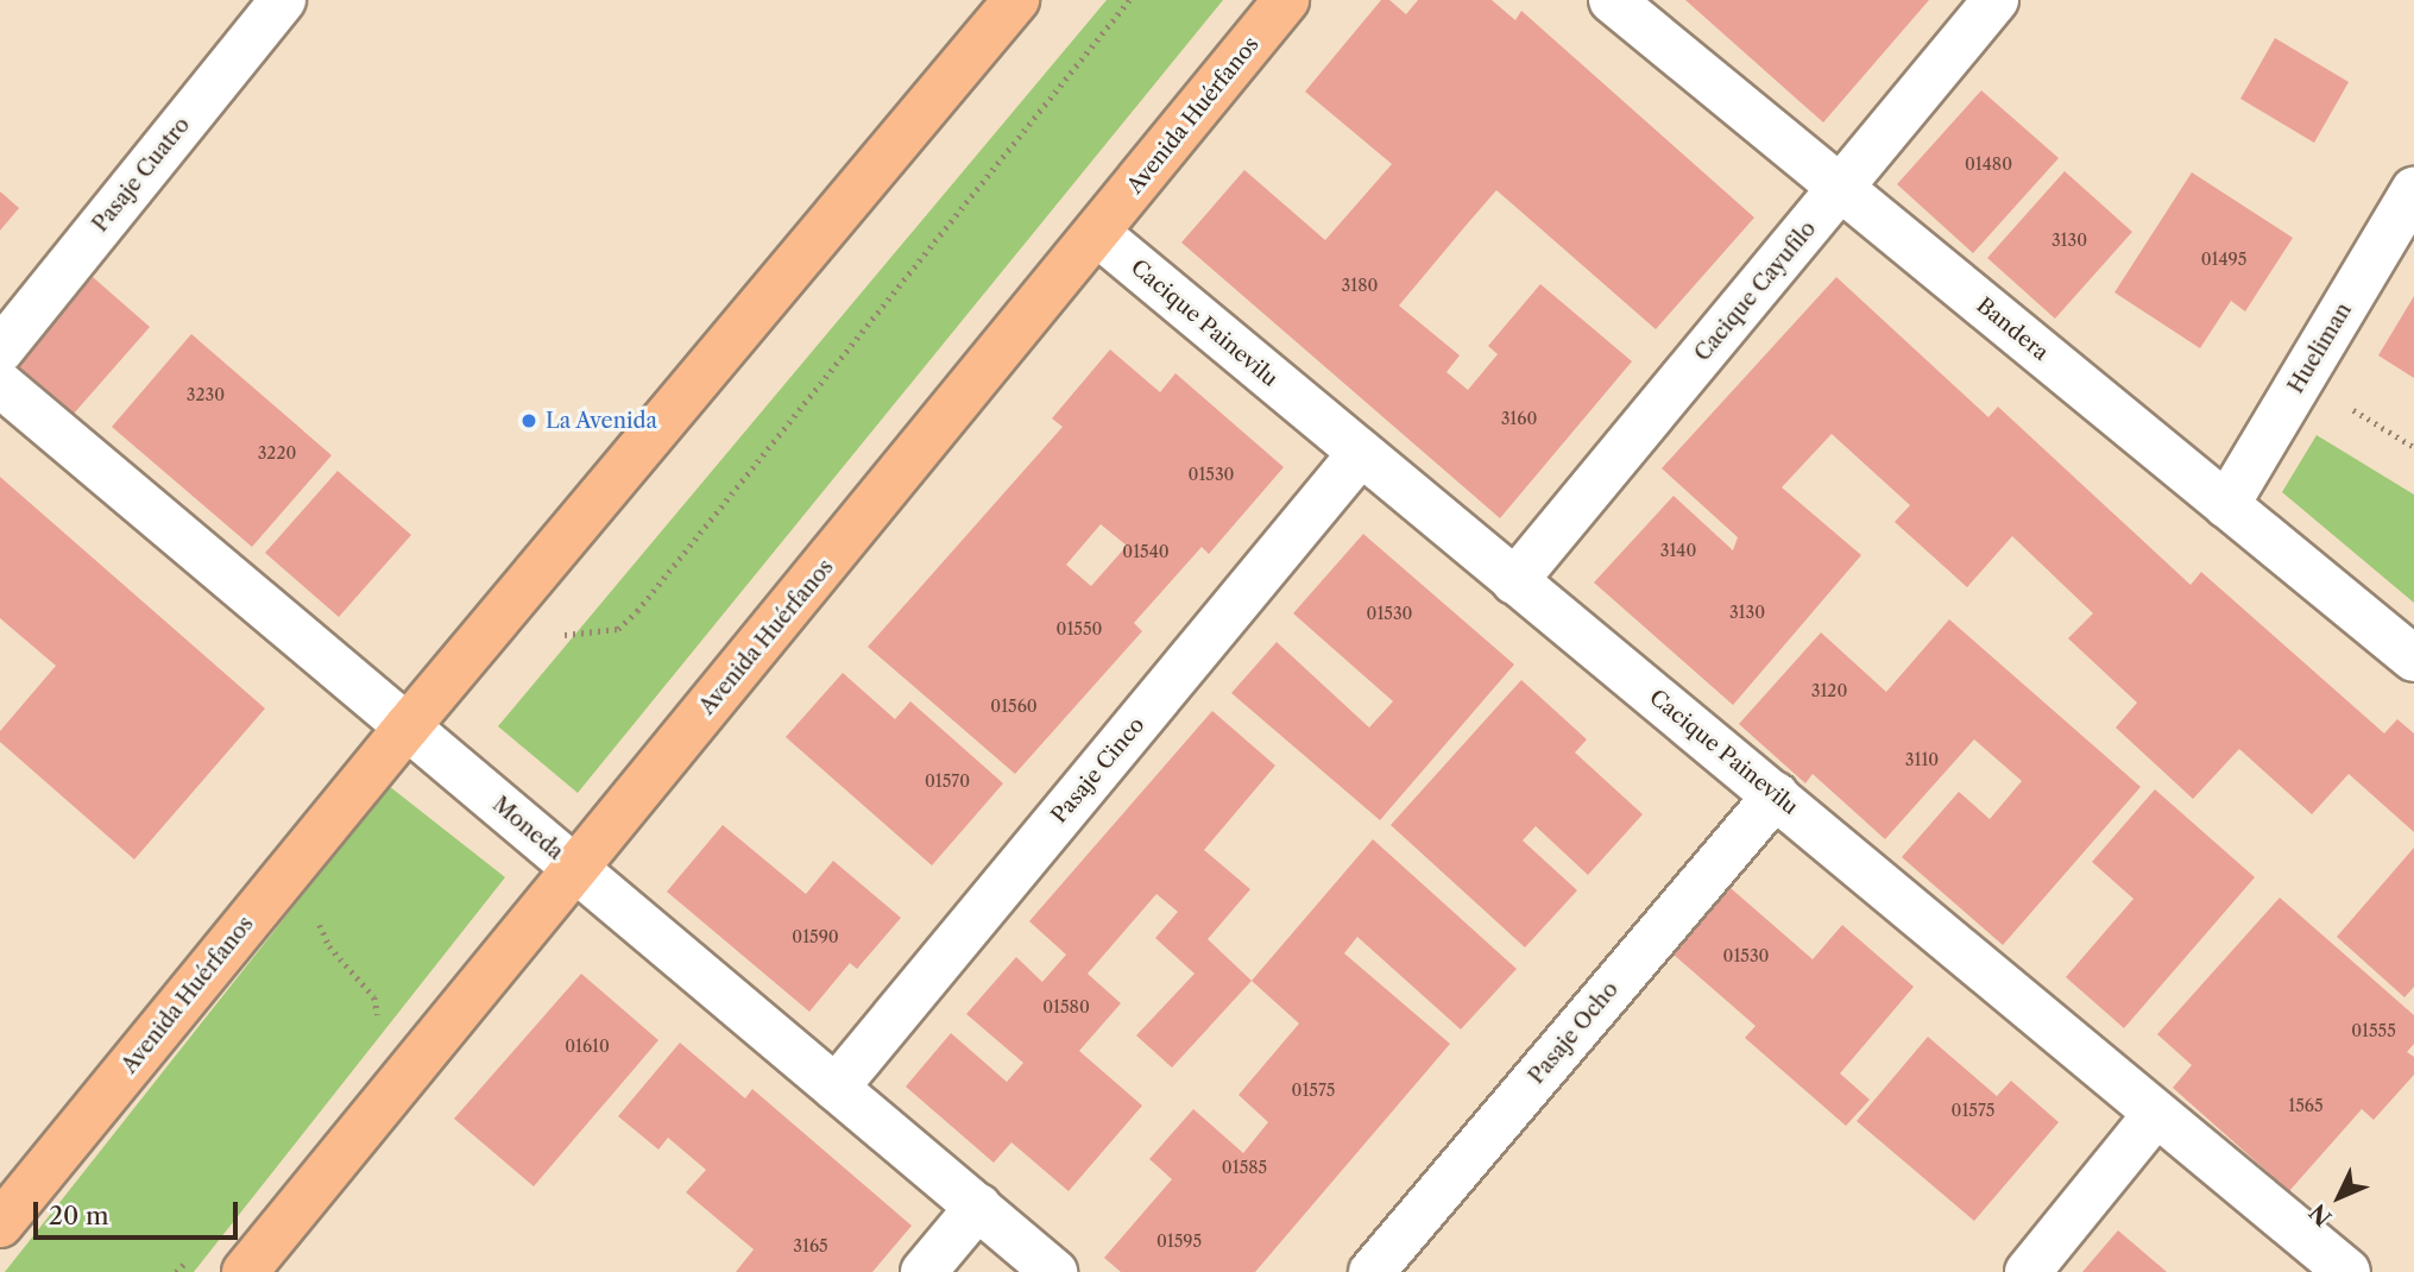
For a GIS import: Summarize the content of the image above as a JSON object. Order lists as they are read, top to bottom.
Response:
{
  "streets": {
    "main road": ["Avenida Huérfanos"],
    "street": [
      "Pasaje Cuatro",
      "Cacique Cayufilo",
      "Cacique Painevilu",
      "Bandera",
      "Hueliman",
      "Pasaje Cinco",
      "Moneda",
      "Pasaje Ocho"
    ]
  },
  "crossings": [
    ["Avenida Huérfanos", "Cacique Painevilu"],
    ["Avenida Huérfanos", "Moneda"],
    ["Cacique Cayufilo", "Cacique Painevilu"],
    ["Cacique Cayufilo", "Bandera"],
    ["Cacique Painevilu", "Pasaje Cinco"],
    ["Cacique Painevilu", "Pasaje Ocho"],
    ["Bandera", "Hueliman"],
    ["Pasaje Cinco", "Moneda"]
  ],
  "places": ["La Avenida"],
  "house_numbers": [
    "01480",
    "3130",
    "01495",
    "3180",
    "3230",
    "3160",
    "3220",
    "01530",
    "3140",
    "01540",
    "3130",
    "01530",
    "01550",
    "3120",
    "01560",
    "3110",
    "01570",
    "01590",
    "01530",
    "01580",
    "01555",
    "01610",
    "01575",
    "1565",
    "01575",
    "01585",
    "01595",
    "3165"
  ],
  "scale_bar": "20 m",
  "north": "bottom left"
}
